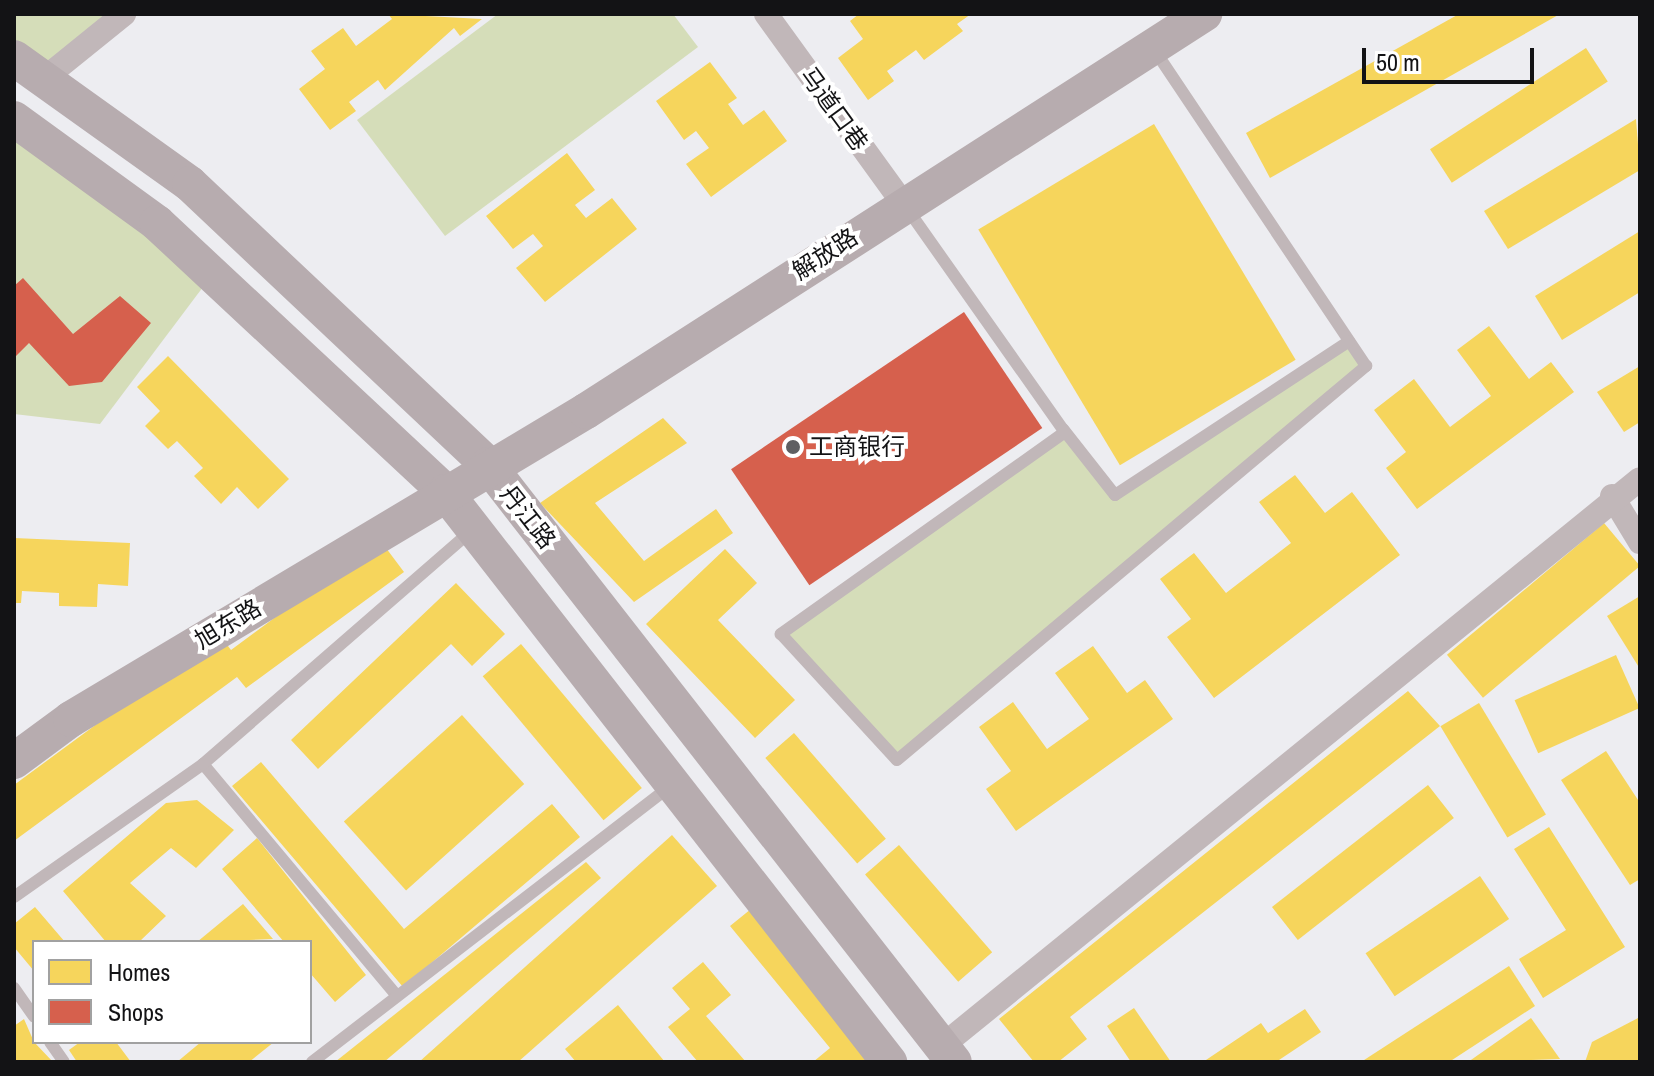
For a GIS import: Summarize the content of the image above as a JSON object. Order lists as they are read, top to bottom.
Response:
{
  "streets": {
    "main road": ["解放路", "丹江路", "旭东路"],
    "street": ["马道口巷"]
  },
  "crossings": [
    ["马道口巷", "解放路"],
    ["解放路", "丹江路"],
    ["解放路", "旭东路"],
    ["丹江路", "旭东路"]
  ],
  "places": ["工商银行"],
  "legend": ["Homes", "Shops"],
  "scale_bar": "50 m"
}
